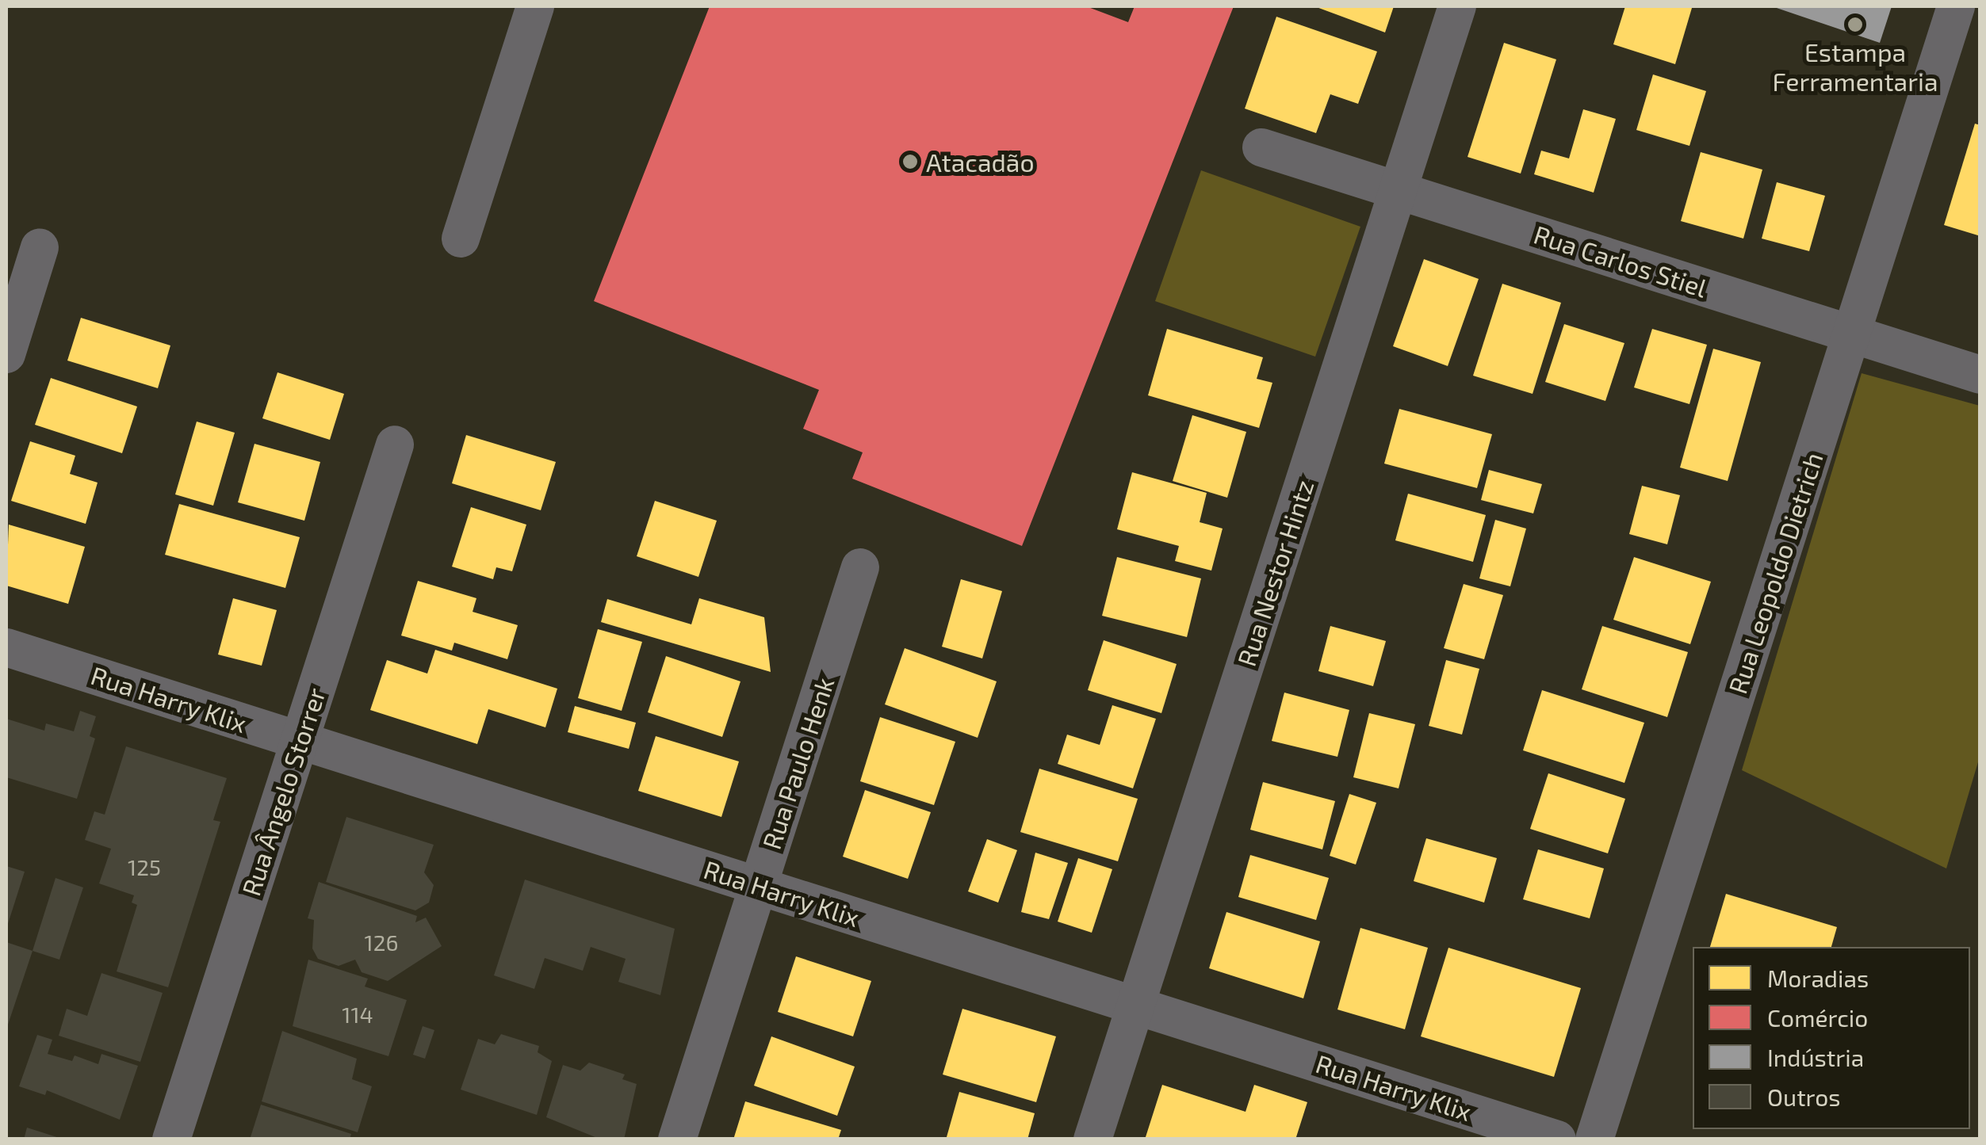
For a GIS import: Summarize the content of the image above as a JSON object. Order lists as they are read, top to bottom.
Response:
{
  "streets": {
    "street": [
      "Rua Carlos Stiel",
      "Rua Nestor Hintz",
      "Rua Leopoldo Dietrich",
      "Rua Harry Klix",
      "Rua Paulo Henk",
      "Rua Ângelo Storrer"
    ]
  },
  "crossings": [
    ["Rua Carlos Stiel", "Rua Nestor Hintz"],
    ["Rua Carlos Stiel", "Rua Leopoldo Dietrich"],
    ["Rua Nestor Hintz", "Rua Harry Klix"],
    ["Rua Harry Klix", "Rua Paulo Henk"],
    ["Rua Harry Klix", "Rua Ângelo Storrer"]
  ],
  "places": ["Estampa Ferramentaria", "Atacadão"],
  "house_numbers": ["125", "126", "114"],
  "legend": [
    "Moradias",
    "Comércio",
    "Indústria",
    "Outros"
  ]
}
